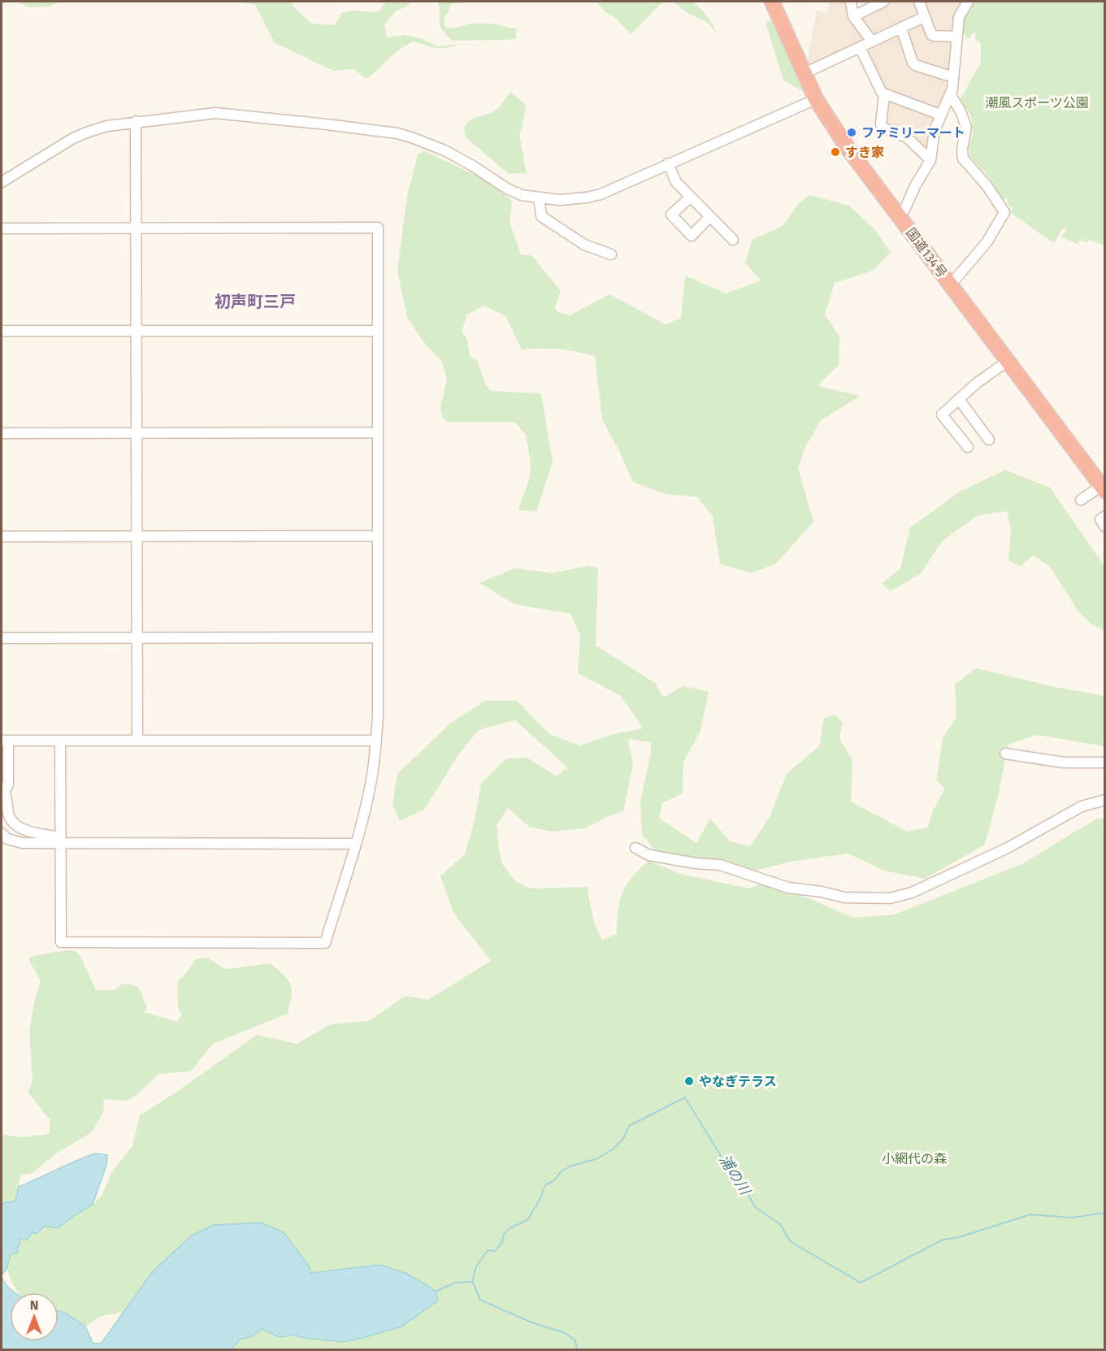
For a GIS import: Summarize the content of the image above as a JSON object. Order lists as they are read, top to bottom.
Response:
{
  "streets": {
    "highway": ["国道134号"]
  },
  "districts": ["初声町三戸"],
  "water": ["浦の川"],
  "parks": ["潮風スポーツ公園", "小網代の森"],
  "places": ["ファミリーマート", "すき家", "やなぎテラス"],
  "north": "top"
}
